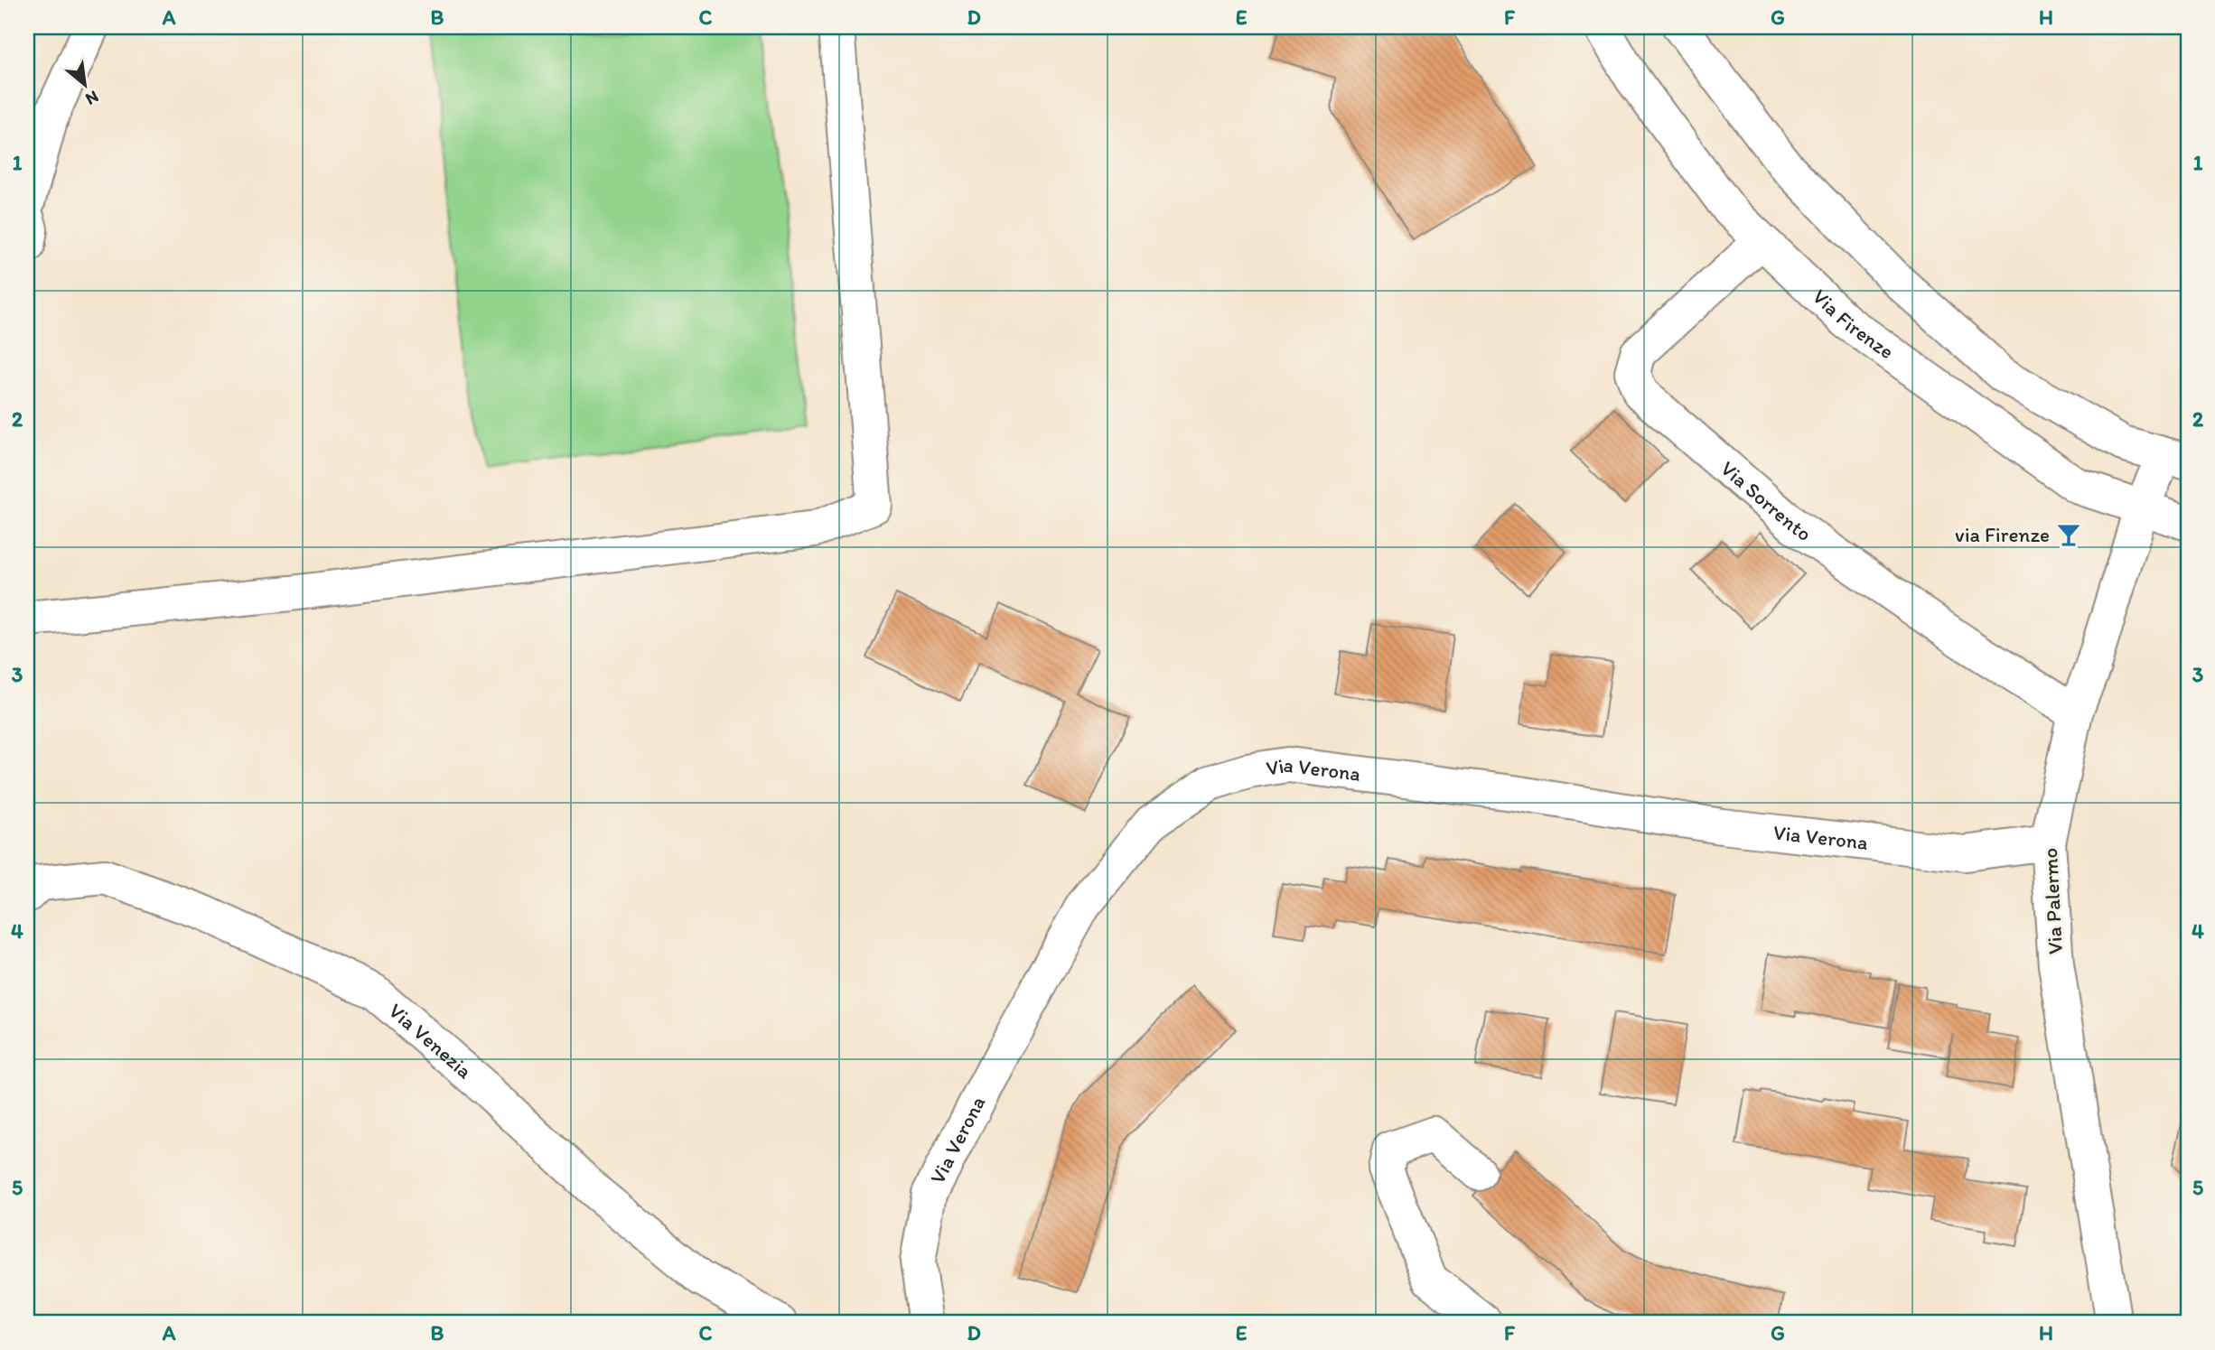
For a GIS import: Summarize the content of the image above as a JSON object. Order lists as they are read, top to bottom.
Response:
{
  "streets": {
    "street": [
      "Via Firenze",
      "Via Sorrento",
      "Via Verona",
      "Via Palermo",
      "Via Venezia"
    ]
  },
  "crossings": [
    ["Via Firenze", "Via Sorrento"],
    ["Via Firenze", "Via Palermo"],
    ["Via Sorrento", "Via Palermo"],
    ["Via Verona", "Via Palermo"]
  ],
  "places": {
    "bar": ["via Firenze"]
  },
  "north": "bottom right",
  "grid": {
    "columns": [
      "A",
      "B",
      "C",
      "D",
      "E",
      "F",
      "G",
      "H"
    ],
    "rows": [
      "1",
      "2",
      "3",
      "4",
      "5"
    ]
  }
}
